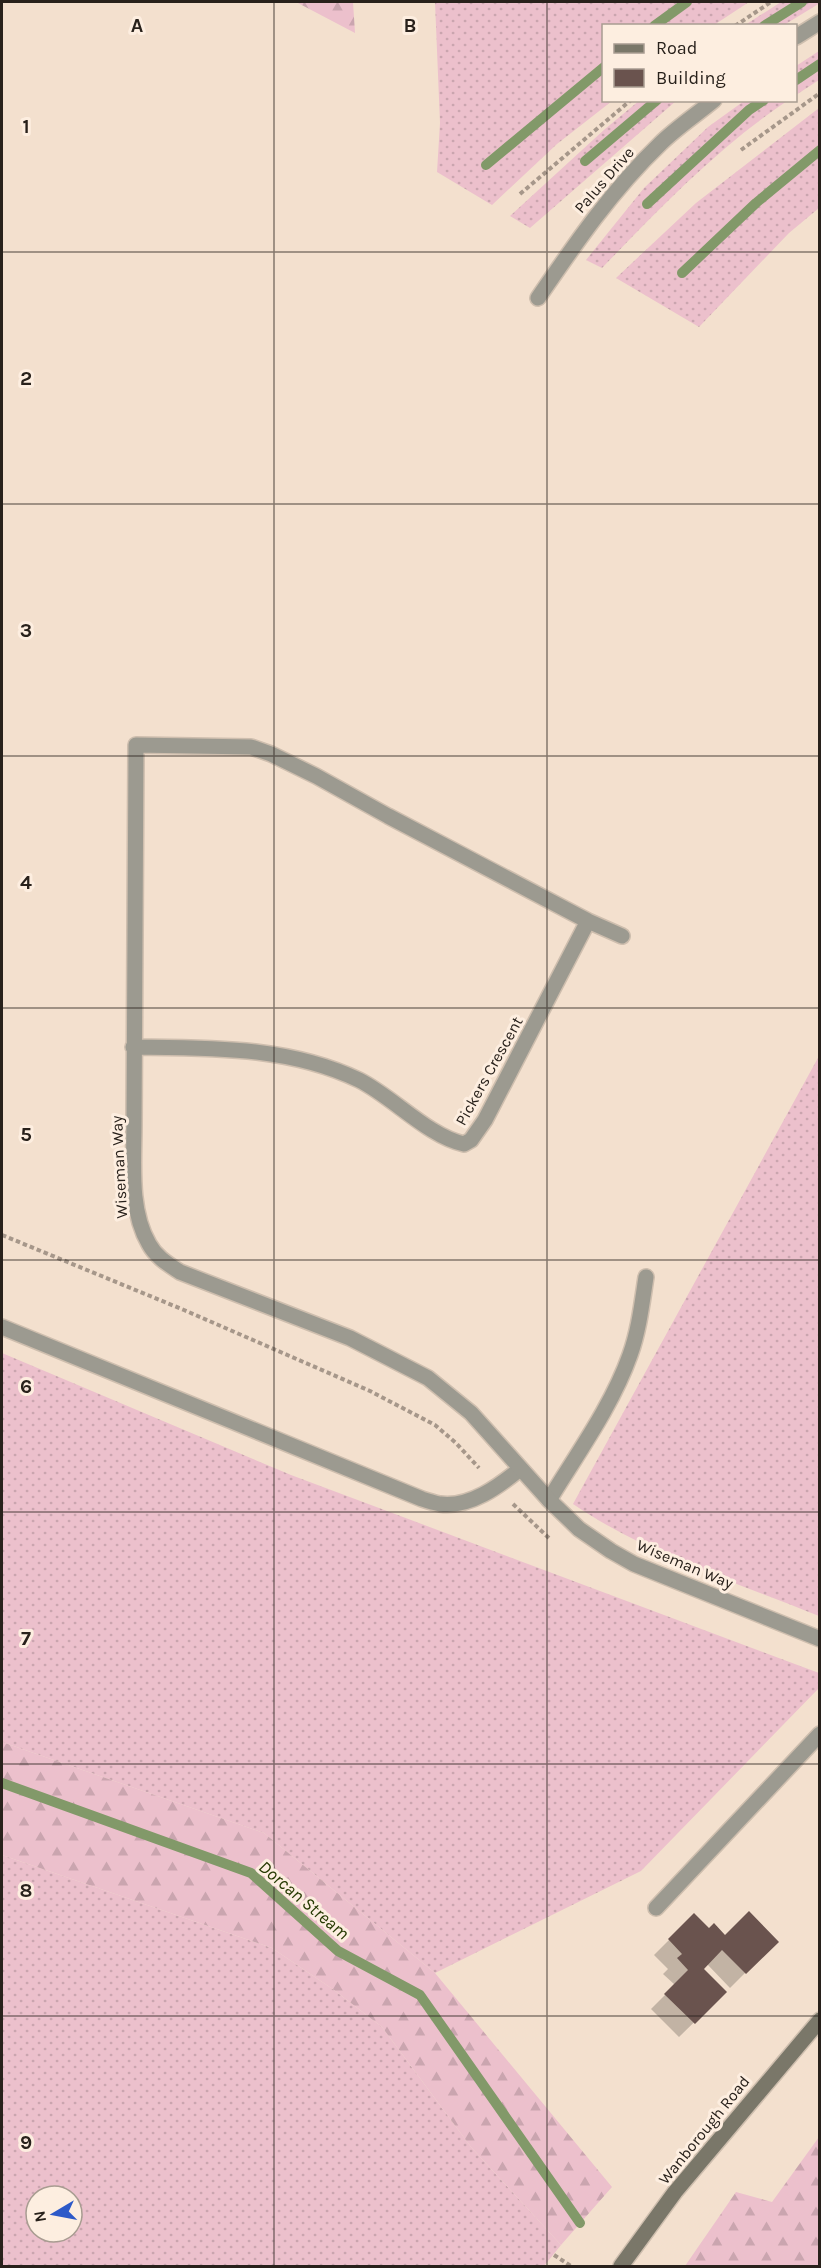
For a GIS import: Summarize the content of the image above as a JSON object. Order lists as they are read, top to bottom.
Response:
{
  "streets": {
    "street": [
      "Palus Drive",
      "Pickers Crescent",
      "Wiseman Way",
      "Wanborough Road"
    ]
  },
  "crossings": [
    ["Pickers Crescent", "Wiseman Way"]
  ],
  "water": ["Dorcan Stream"],
  "legend": ["Road", "Building"],
  "north": "left",
  "grid": {
    "columns": ["A", "B"],
    "rows": [
      "1",
      "2",
      "3",
      "4",
      "5",
      "6",
      "7",
      "8",
      "9"
    ]
  }
}
